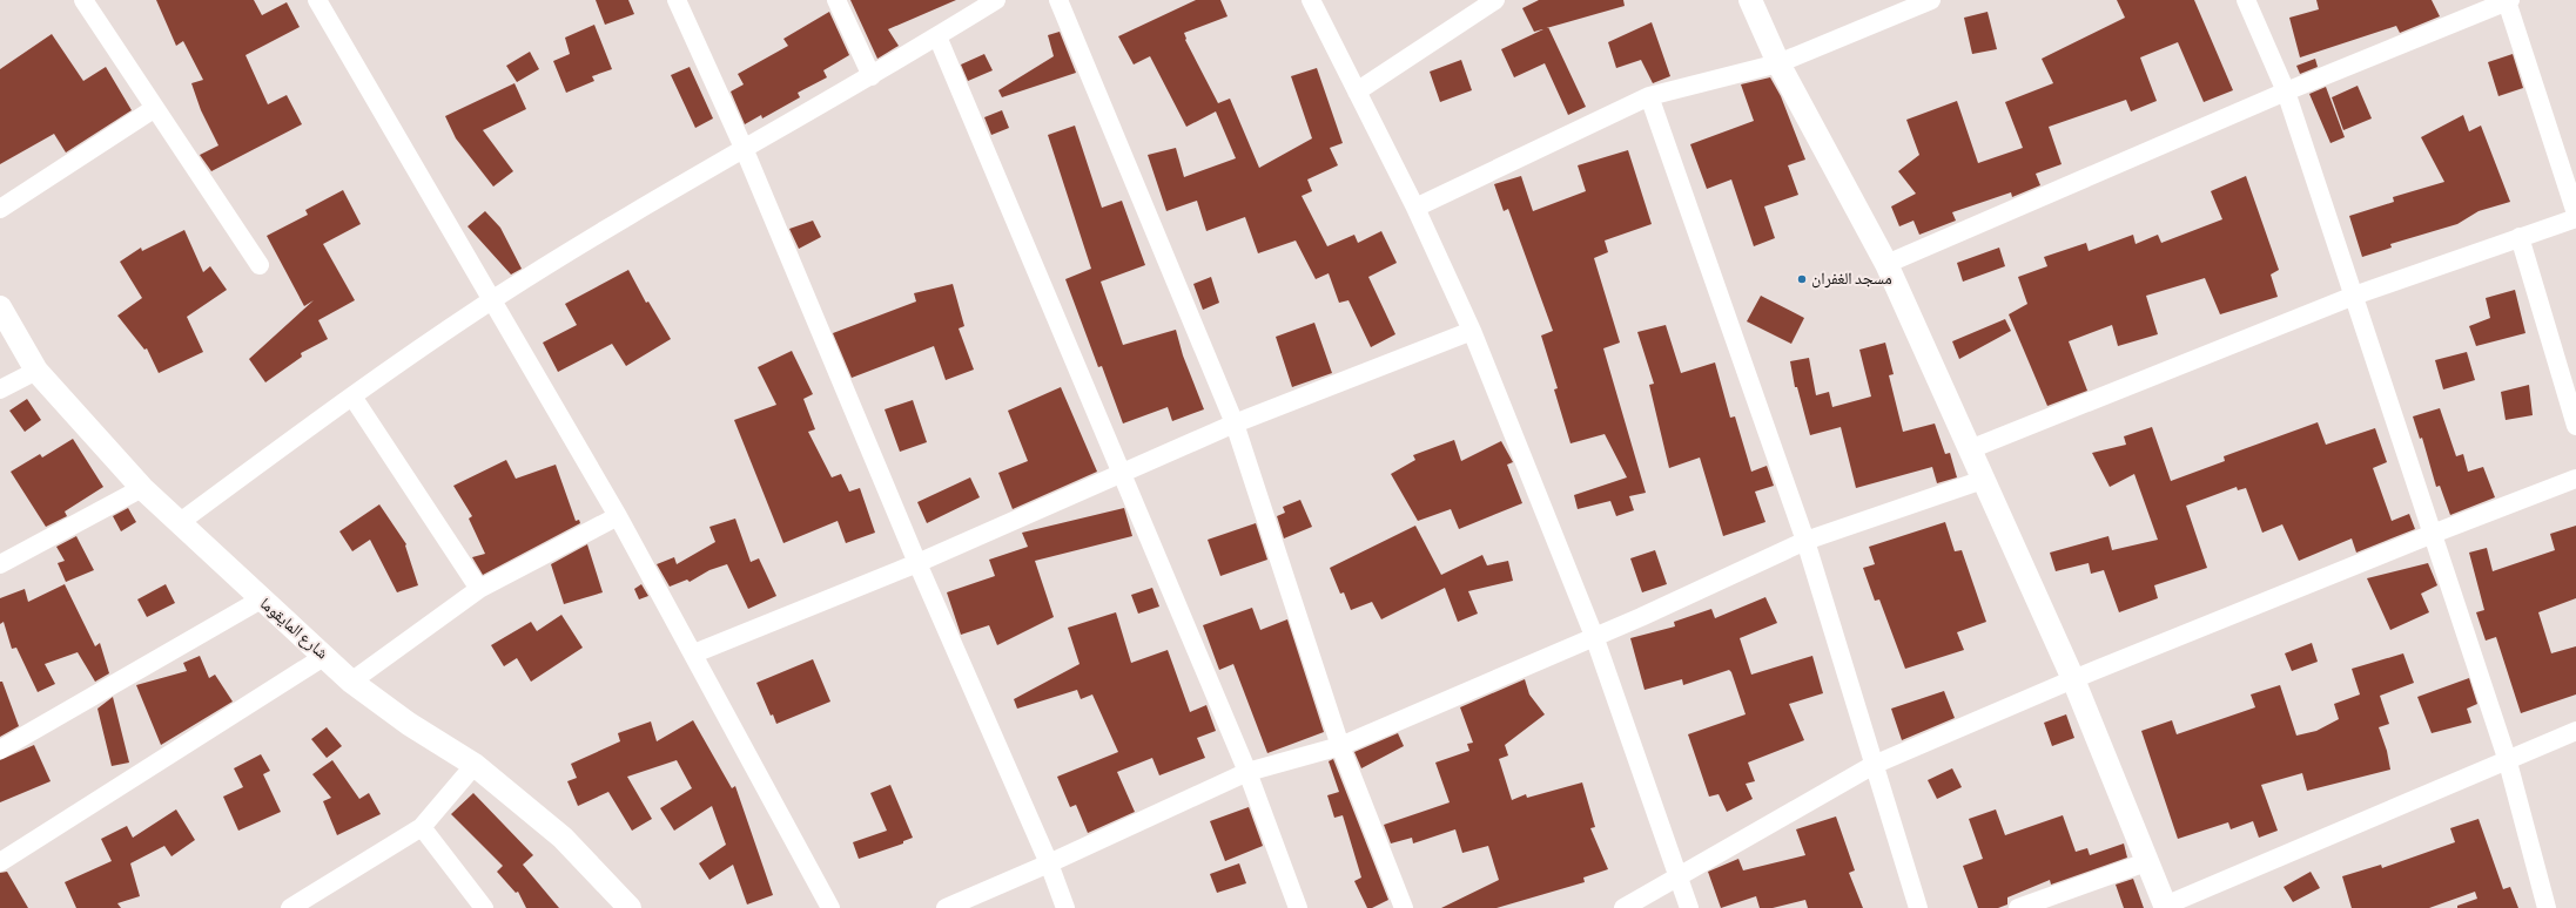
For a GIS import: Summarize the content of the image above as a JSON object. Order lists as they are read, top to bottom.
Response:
{
  "streets": {
    "street": ["شارع المايقوما"]
  },
  "places": ["مسجد الغفران"]
}
